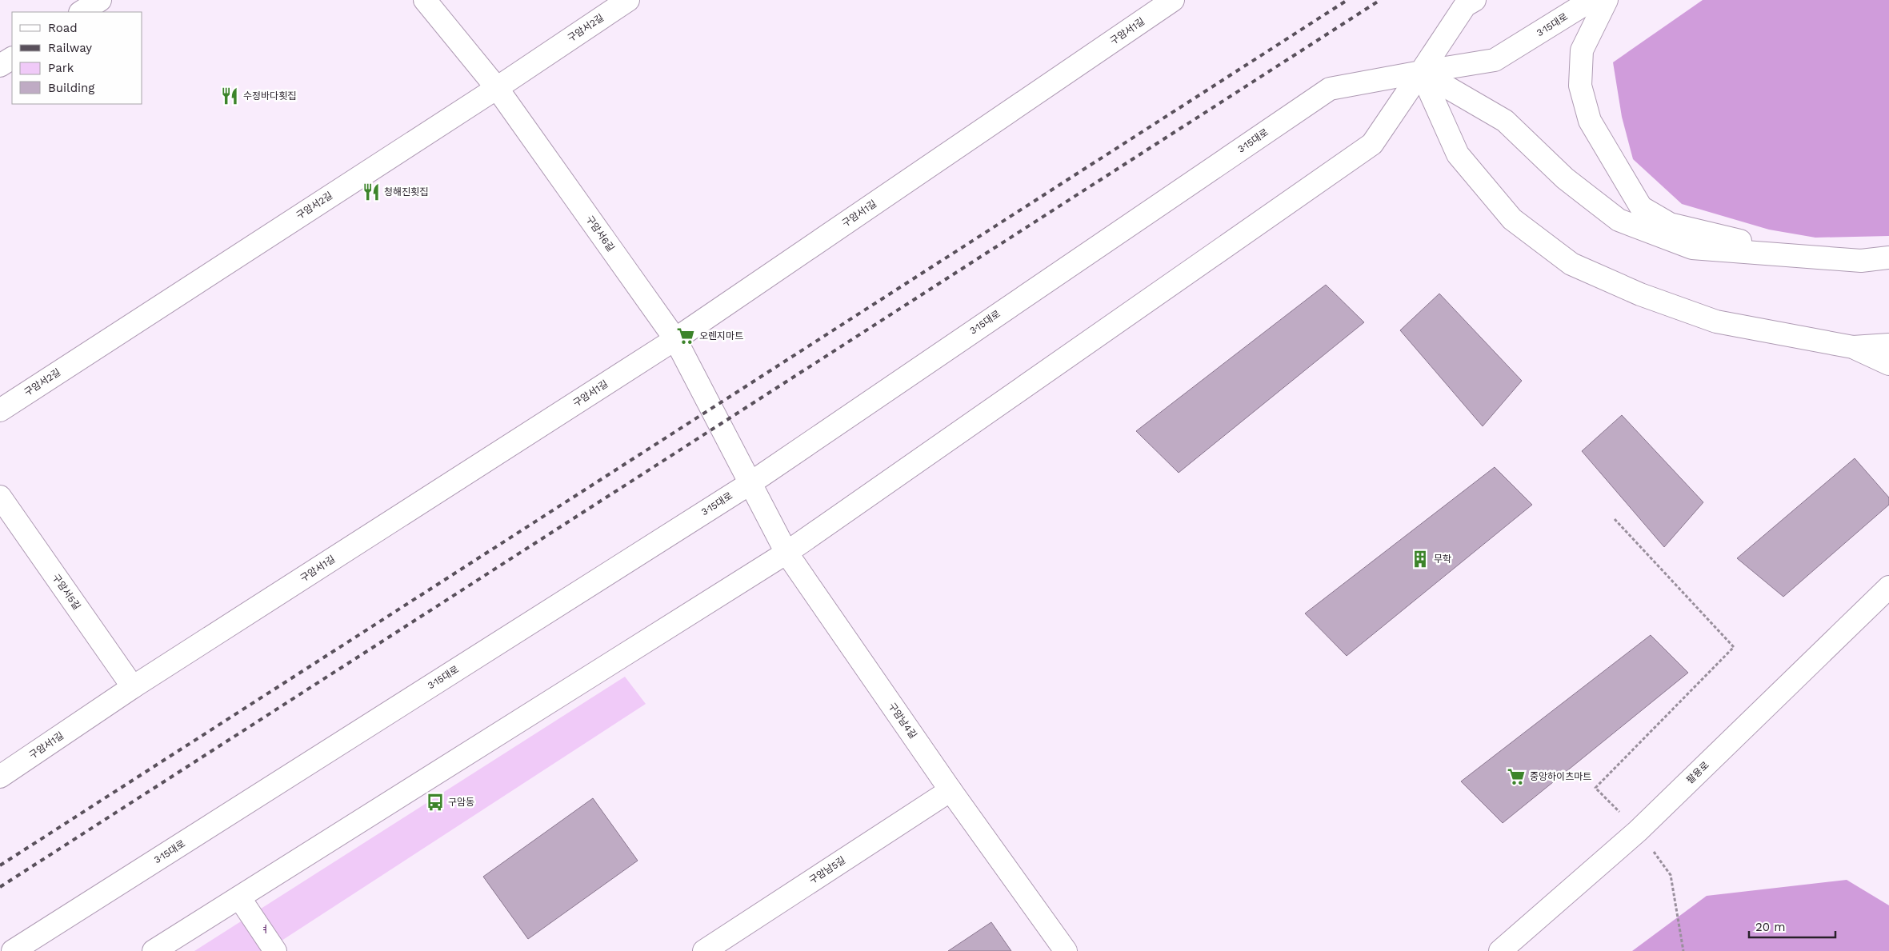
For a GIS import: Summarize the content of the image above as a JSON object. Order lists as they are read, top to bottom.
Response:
{
  "streets": {
    "main road": [
      "3·15대로",
      "구암서2길",
      "구암서1길",
      "구암서6길",
      "구암서5길",
      "구암남4길",
      "팔용로",
      "구암남5길"
    ]
  },
  "crossings": [
    ["3·15대로", "구암서6길"],
    ["3·15대로", "구암남4길"],
    ["구암서2길", "구암서6길"],
    ["구암서1길", "구암서6길"],
    ["구암서1길", "구암서5길"],
    ["구암서6길", "구암남4길"],
    ["구암남4길", "구암남5길"]
  ],
  "parks": ["ㅕ"],
  "places": {
    "restaurant": ["수정바다횟집", "청해진횟집"],
    "supermarket": ["오렌지마트", "중앙하이츠마트"],
    "building": ["무학"],
    "bus stop": ["구암동"]
  },
  "legend": [
    "Road",
    "Railway",
    "Park",
    "Building"
  ],
  "scale_bar": "20 m"
}
